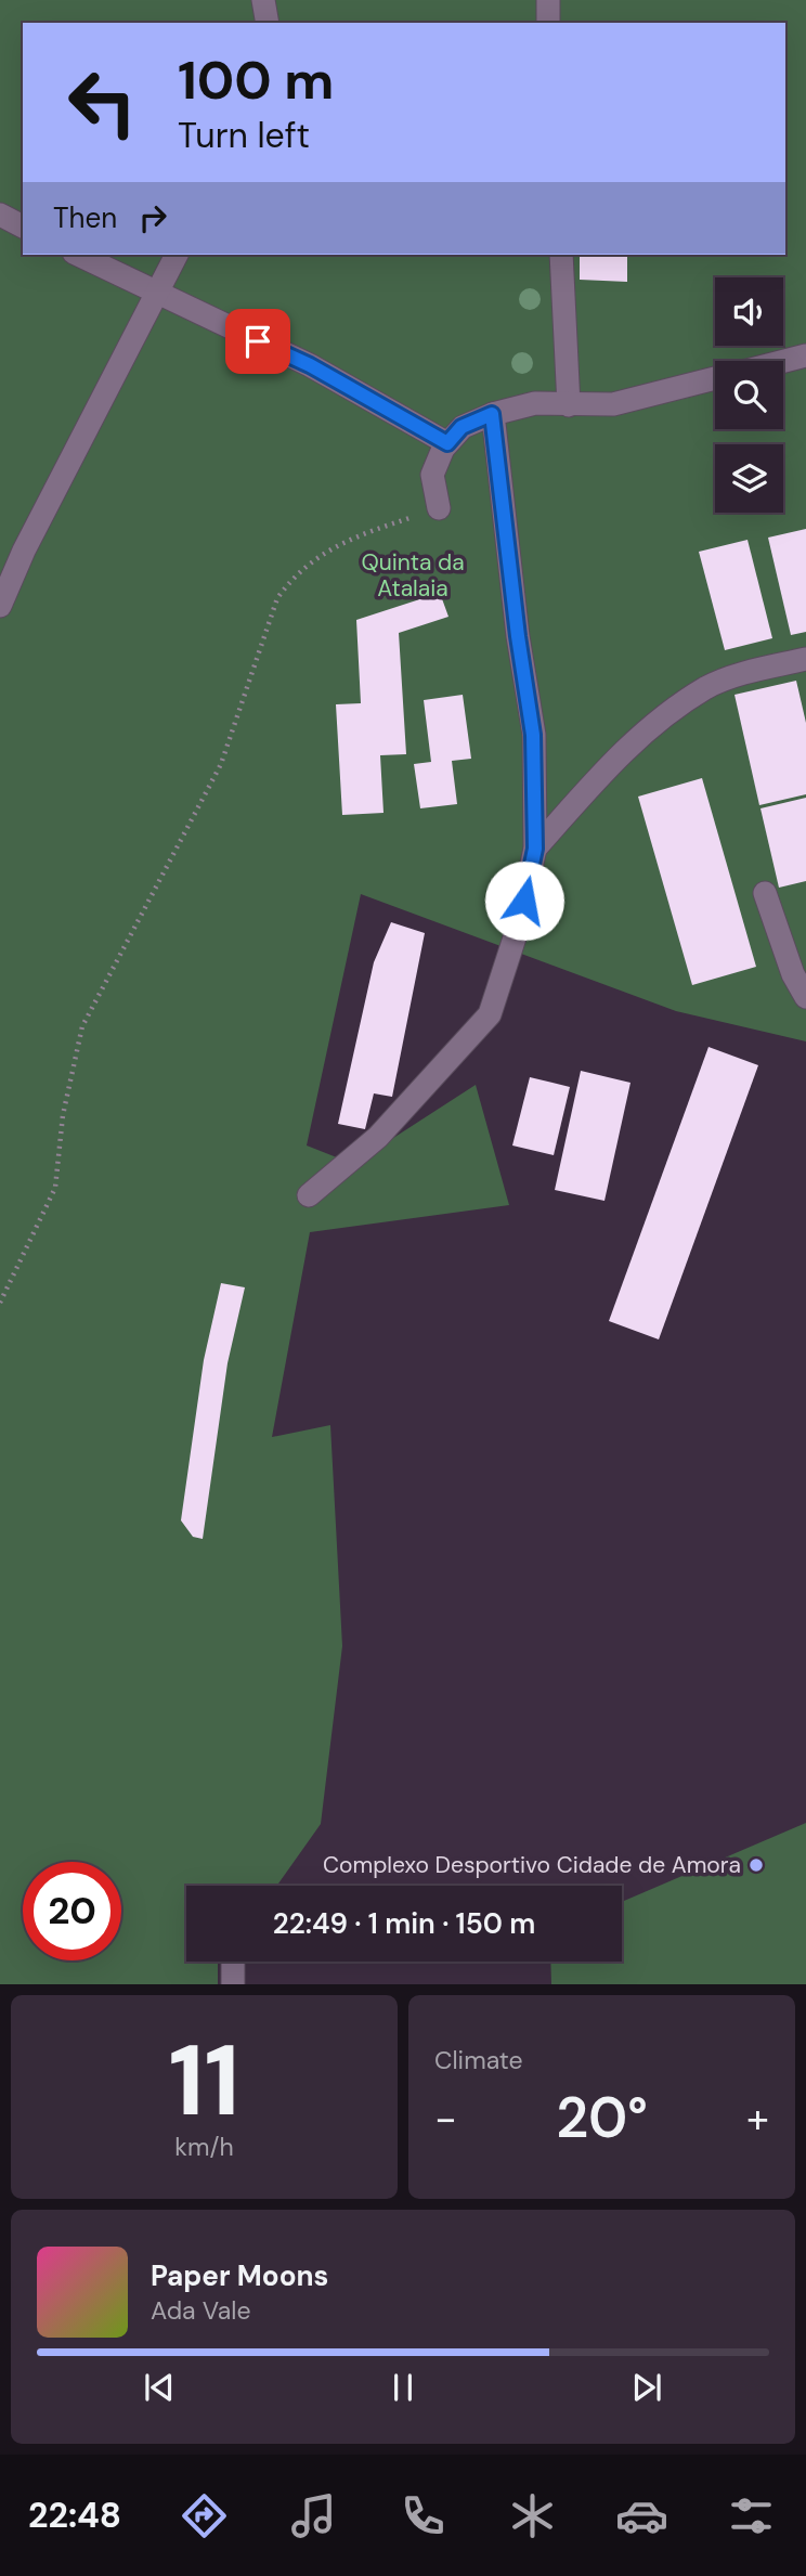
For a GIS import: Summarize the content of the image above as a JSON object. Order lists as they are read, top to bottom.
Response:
{
  "parks": ["Quinta da Atalaia"],
  "places": ["Complexo Desportivo Cidade de Amora"],
  "page": {
    "turn": ["100 m", "Turn left"],
    "then": "Then",
    "limit": "20",
    "trip": "22:49 · 1 min · 150 m",
    "tile": [
      ["11", "km/h"],
      "Climate"
    ],
    "heat": ["−", "20°", "+"],
    "song": ["Paper Moons", "Ada Vale"],
    "tabs": "22:48"
  }
}
